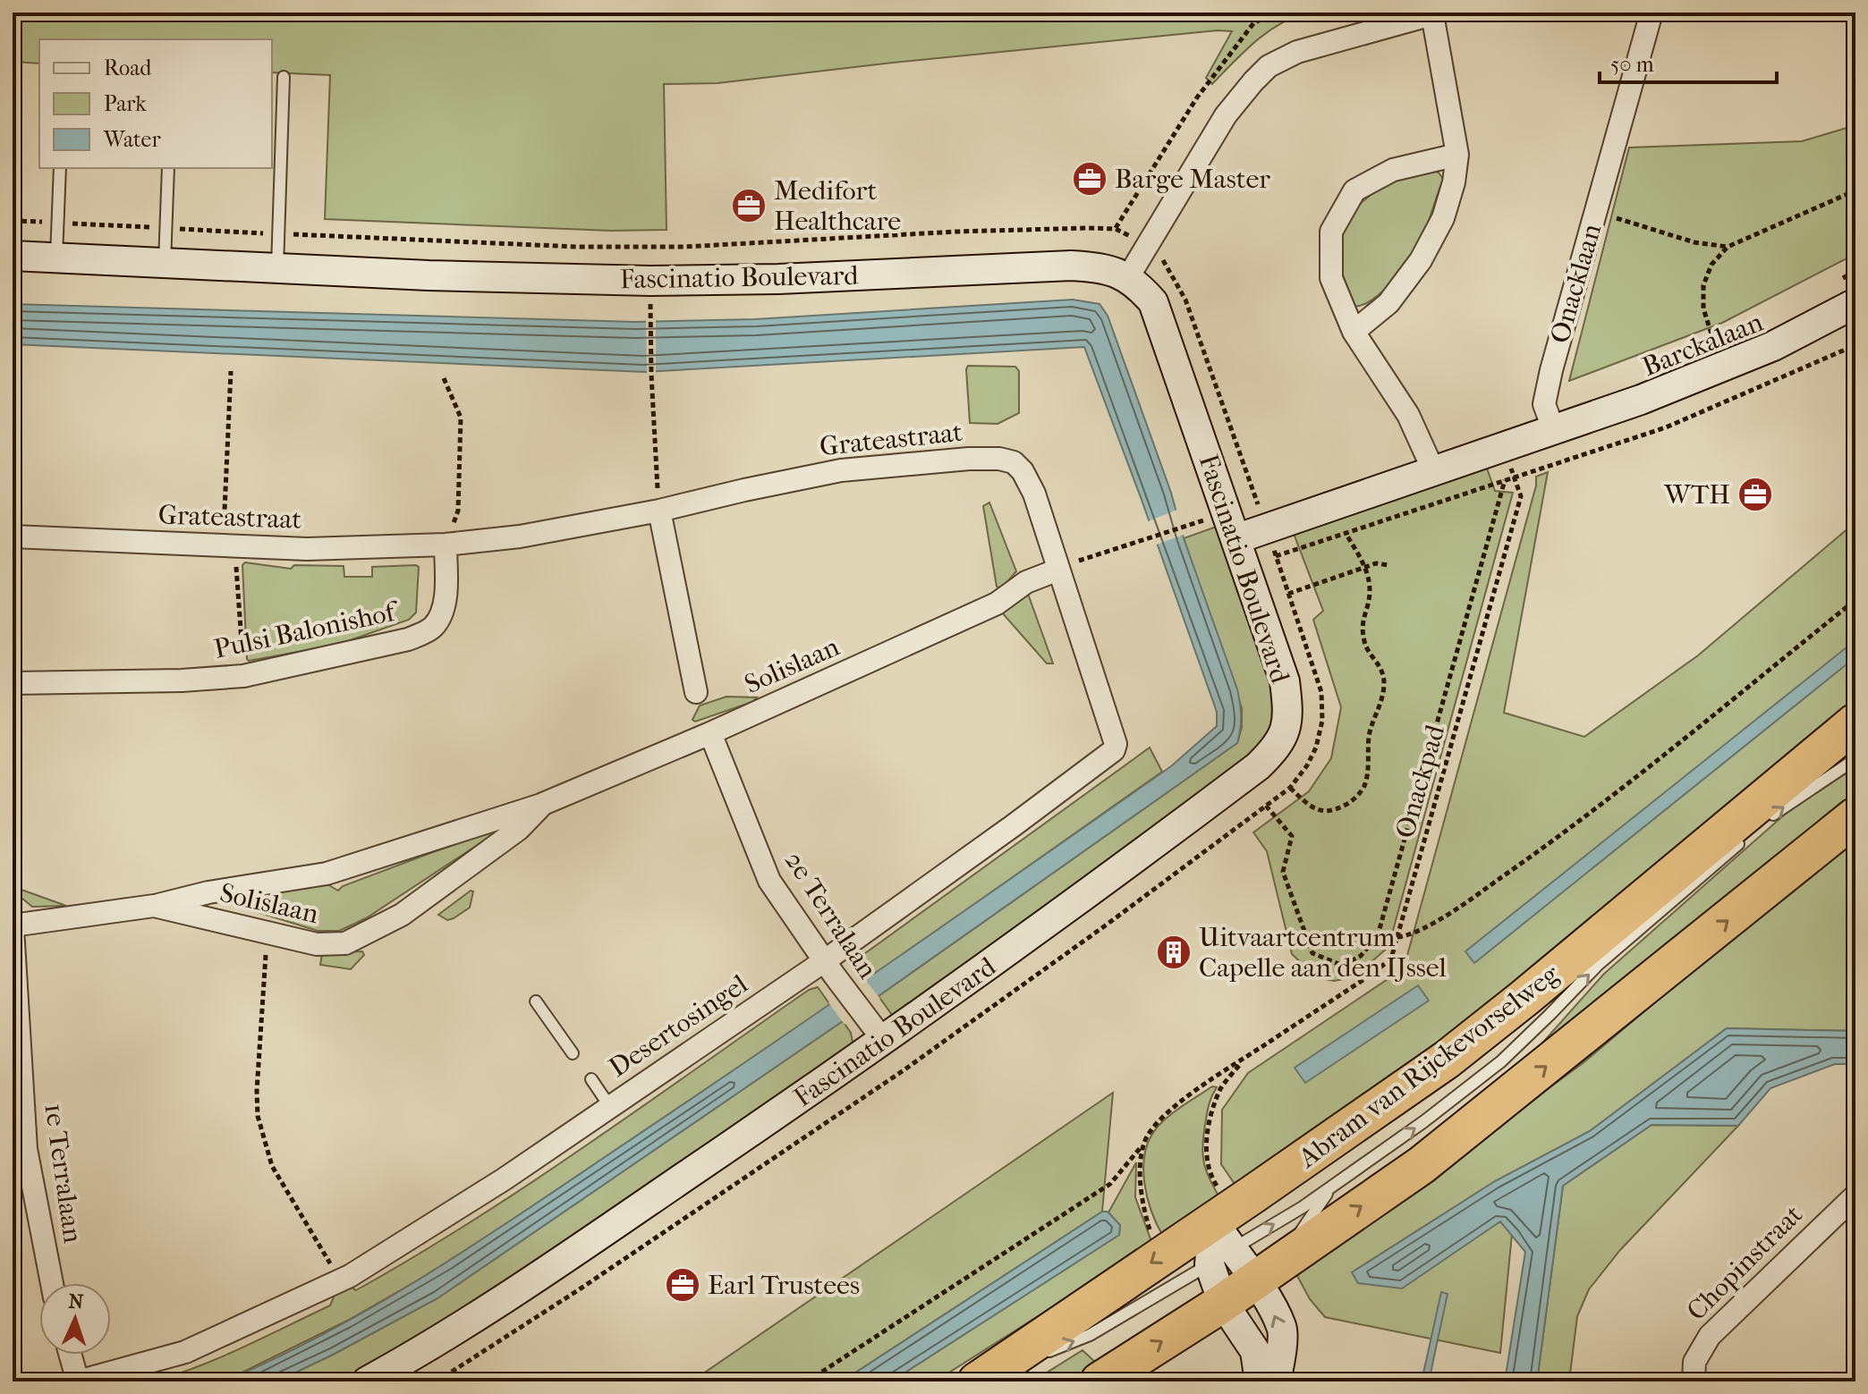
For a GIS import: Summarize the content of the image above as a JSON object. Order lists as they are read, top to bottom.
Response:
{
  "streets": {
    "highway": ["Abram van Rijckevorselweg"],
    "street": [
      "Fascinatio Boulevard",
      "Onacklaan",
      "Barckalaan",
      "Grateastraat",
      "Pulsi Balonishof",
      "Solislaan",
      "2e Terralaan",
      "Desertosingel",
      "1e Terralaan",
      "Chopinstraat"
    ],
    "path": ["Onackpad"]
  },
  "crossings": [
    ["Fascinatio Boulevard", "2e Terralaan"],
    ["Onacklaan", "Barckalaan"],
    ["Grateastraat", "Pulsi Balonishof"],
    ["Grateastraat", "Solislaan"],
    ["Grateastraat", "Desertosingel"],
    ["Solislaan", "2e Terralaan"],
    ["Solislaan", "Desertosingel"],
    ["Solislaan", "1e Terralaan"],
    ["2e Terralaan", "Desertosingel"]
  ],
  "places": {
    "office": [
      "Barge Master",
      "Medifort Healthcare",
      "WTH",
      "Earl Trustees"
    ],
    "building": ["Uitvaartcentrum Capelle aan den IJssel"]
  },
  "legend": ["Road", "Park", "Water"],
  "scale_bar": "50 m",
  "north": "top"
}
